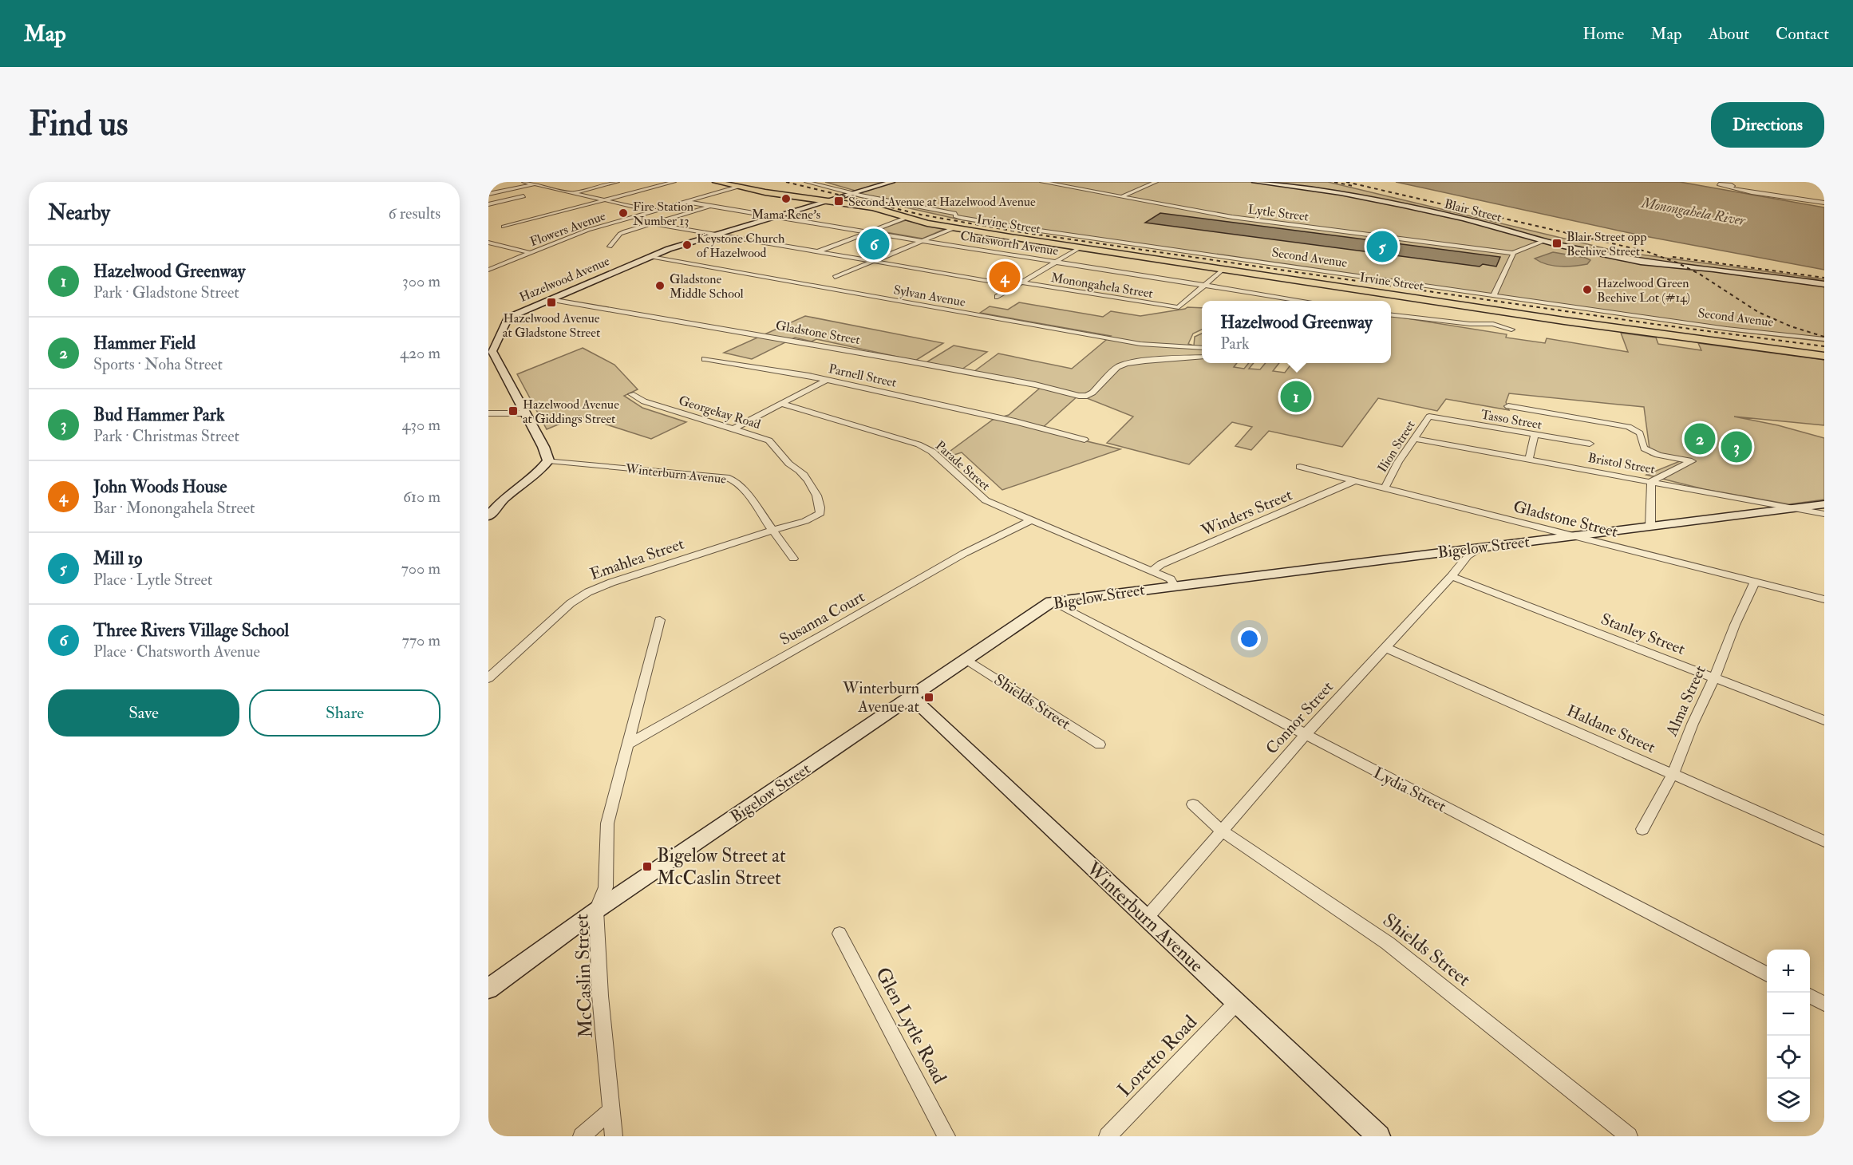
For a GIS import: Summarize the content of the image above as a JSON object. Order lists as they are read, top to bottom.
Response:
{
  "streets": {
    "main road": ["Irvine Street"],
    "street": [
      "Blair Street",
      "Lytle Street",
      "Flowers Avenue",
      "Chatsworth Avenue",
      "Second Avenue",
      "Hazelwood Avenue",
      "Monongahela Street",
      "Sylvan Avenue",
      "Gladstone Street",
      "Parnell Street",
      "Georgekay Road",
      "Tasso Street",
      "Ilion Street",
      "Bristol Street",
      "Parade Street",
      "Winterburn Avenue",
      "Winders Street",
      "Bigelow Street",
      "Emahlea Street",
      "Susanna Court",
      "Stanley Street",
      "Alma Street",
      "Shields Street",
      "Connor Street",
      "Haldane Street",
      "Lydia Street",
      "McCaslin Street",
      "Glen Lytle Road",
      "Loretto Road"
    ]
  },
  "crossings": [
    ["Irvine Street", "Hazelwood Avenue"],
    ["Flowers Avenue", "Chatsworth Avenue"],
    ["Chatsworth Avenue", "Hazelwood Avenue"],
    ["Chatsworth Avenue", "Monongahela Street"],
    ["Second Avenue", "Hazelwood Avenue"],
    ["Hazelwood Avenue", "Monongahela Street"],
    ["Hazelwood Avenue", "Sylvan Avenue"],
    ["Hazelwood Avenue", "Gladstone Street"],
    ["Hazelwood Avenue", "Winterburn Avenue"],
    ["Gladstone Street", "Ilion Street"],
    ["Gladstone Street", "Winders Street"],
    ["Gladstone Street", "Bigelow Street"],
    ["Gladstone Street", "Alma Street"],
    ["Georgekay Road", "Emahlea Street"],
    ["Tasso Street", "Ilion Street"],
    ["Tasso Street", "Bristol Street"],
    ["Ilion Street", "Bristol Street"],
    ["Bristol Street", "Bigelow Street"],
    ["Parade Street", "Winders Street"],
    ["Parade Street", "Bigelow Street"],
    ["Parade Street", "Susanna Court"],
    ["Winterburn Avenue", "Bigelow Street"],
    ["Winterburn Avenue", "Emahlea Street"],
    ["Winterburn Avenue", "Connor Street"],
    ["Winterburn Avenue", "Loretto Road"],
    ["Bigelow Street", "Shields Street"],
    ["Bigelow Street", "Connor Street"],
    ["Bigelow Street", "Lydia Street"],
    ["Bigelow Street", "McCaslin Street"],
    ["Susanna Court", "McCaslin Street"],
    ["Stanley Street", "Alma Street"],
    ["Stanley Street", "Connor Street"],
    ["Alma Street", "Haldane Street"],
    ["Shields Street", "Connor Street"],
    ["Connor Street", "Haldane Street"],
    ["Connor Street", "Lydia Street"]
  ],
  "water": ["Monongahela River"],
  "places": {
    "other": [
      "Mama Rene's",
      "Fire Station Number 13",
      "Keystone Church of Hazelwood",
      "Gladstone Middle School",
      "Hazelwood Green Beehive Lot (#14)"
    ],
    "transit": [
      "Second Avenue at Hazelwood Avenue",
      "Blair Street opp Beehive Street",
      "Hazelwood Avenue at Gladstone Street",
      "Hazelwood Avenue at Giddings Street",
      "Winterburn Avenue at",
      "Bigelow Street at McCaslin Street"
    ]
  },
  "page": {
    "header": "Map",
    "nav": [
      "Home",
      "Map",
      "About",
      "Contact"
    ],
    "buttons": [
      "Directions",
      ["Save", "Share"]
    ],
    "title": "Find us",
    "heading": ["Nearby", "6 results"],
    "pins": [
      "6",
      "5",
      "4",
      "1",
      "2",
      "3"
    ],
    "list": [
      {
        "mark": "1",
        "name": "Hazelwood Greenway",
        "note": "Park · Gladstone Street",
        "value": "300 m"
      },
      {
        "mark": "2",
        "name": "Hammer Field",
        "note": "Sports · Noha Street",
        "value": "420 m"
      },
      {
        "mark": "3",
        "name": "Bud Hammer Park",
        "note": "Park · Christmas Street",
        "value": "430 m"
      },
      {
        "mark": "4",
        "name": "John Woods House",
        "note": "Bar · Monongahela Street",
        "value": "610 m"
      },
      {
        "mark": "5",
        "name": "Mill 19",
        "note": "Place · Lytle Street",
        "value": "700 m"
      },
      {
        "mark": "6",
        "name": "Three Rivers Village School",
        "note": "Place · Chatsworth Avenue",
        "value": "770 m"
      }
    ],
    "popup": ["Hazelwood Greenway", "Park"],
    "map_buttons": ["+", "−"]
  }
}
